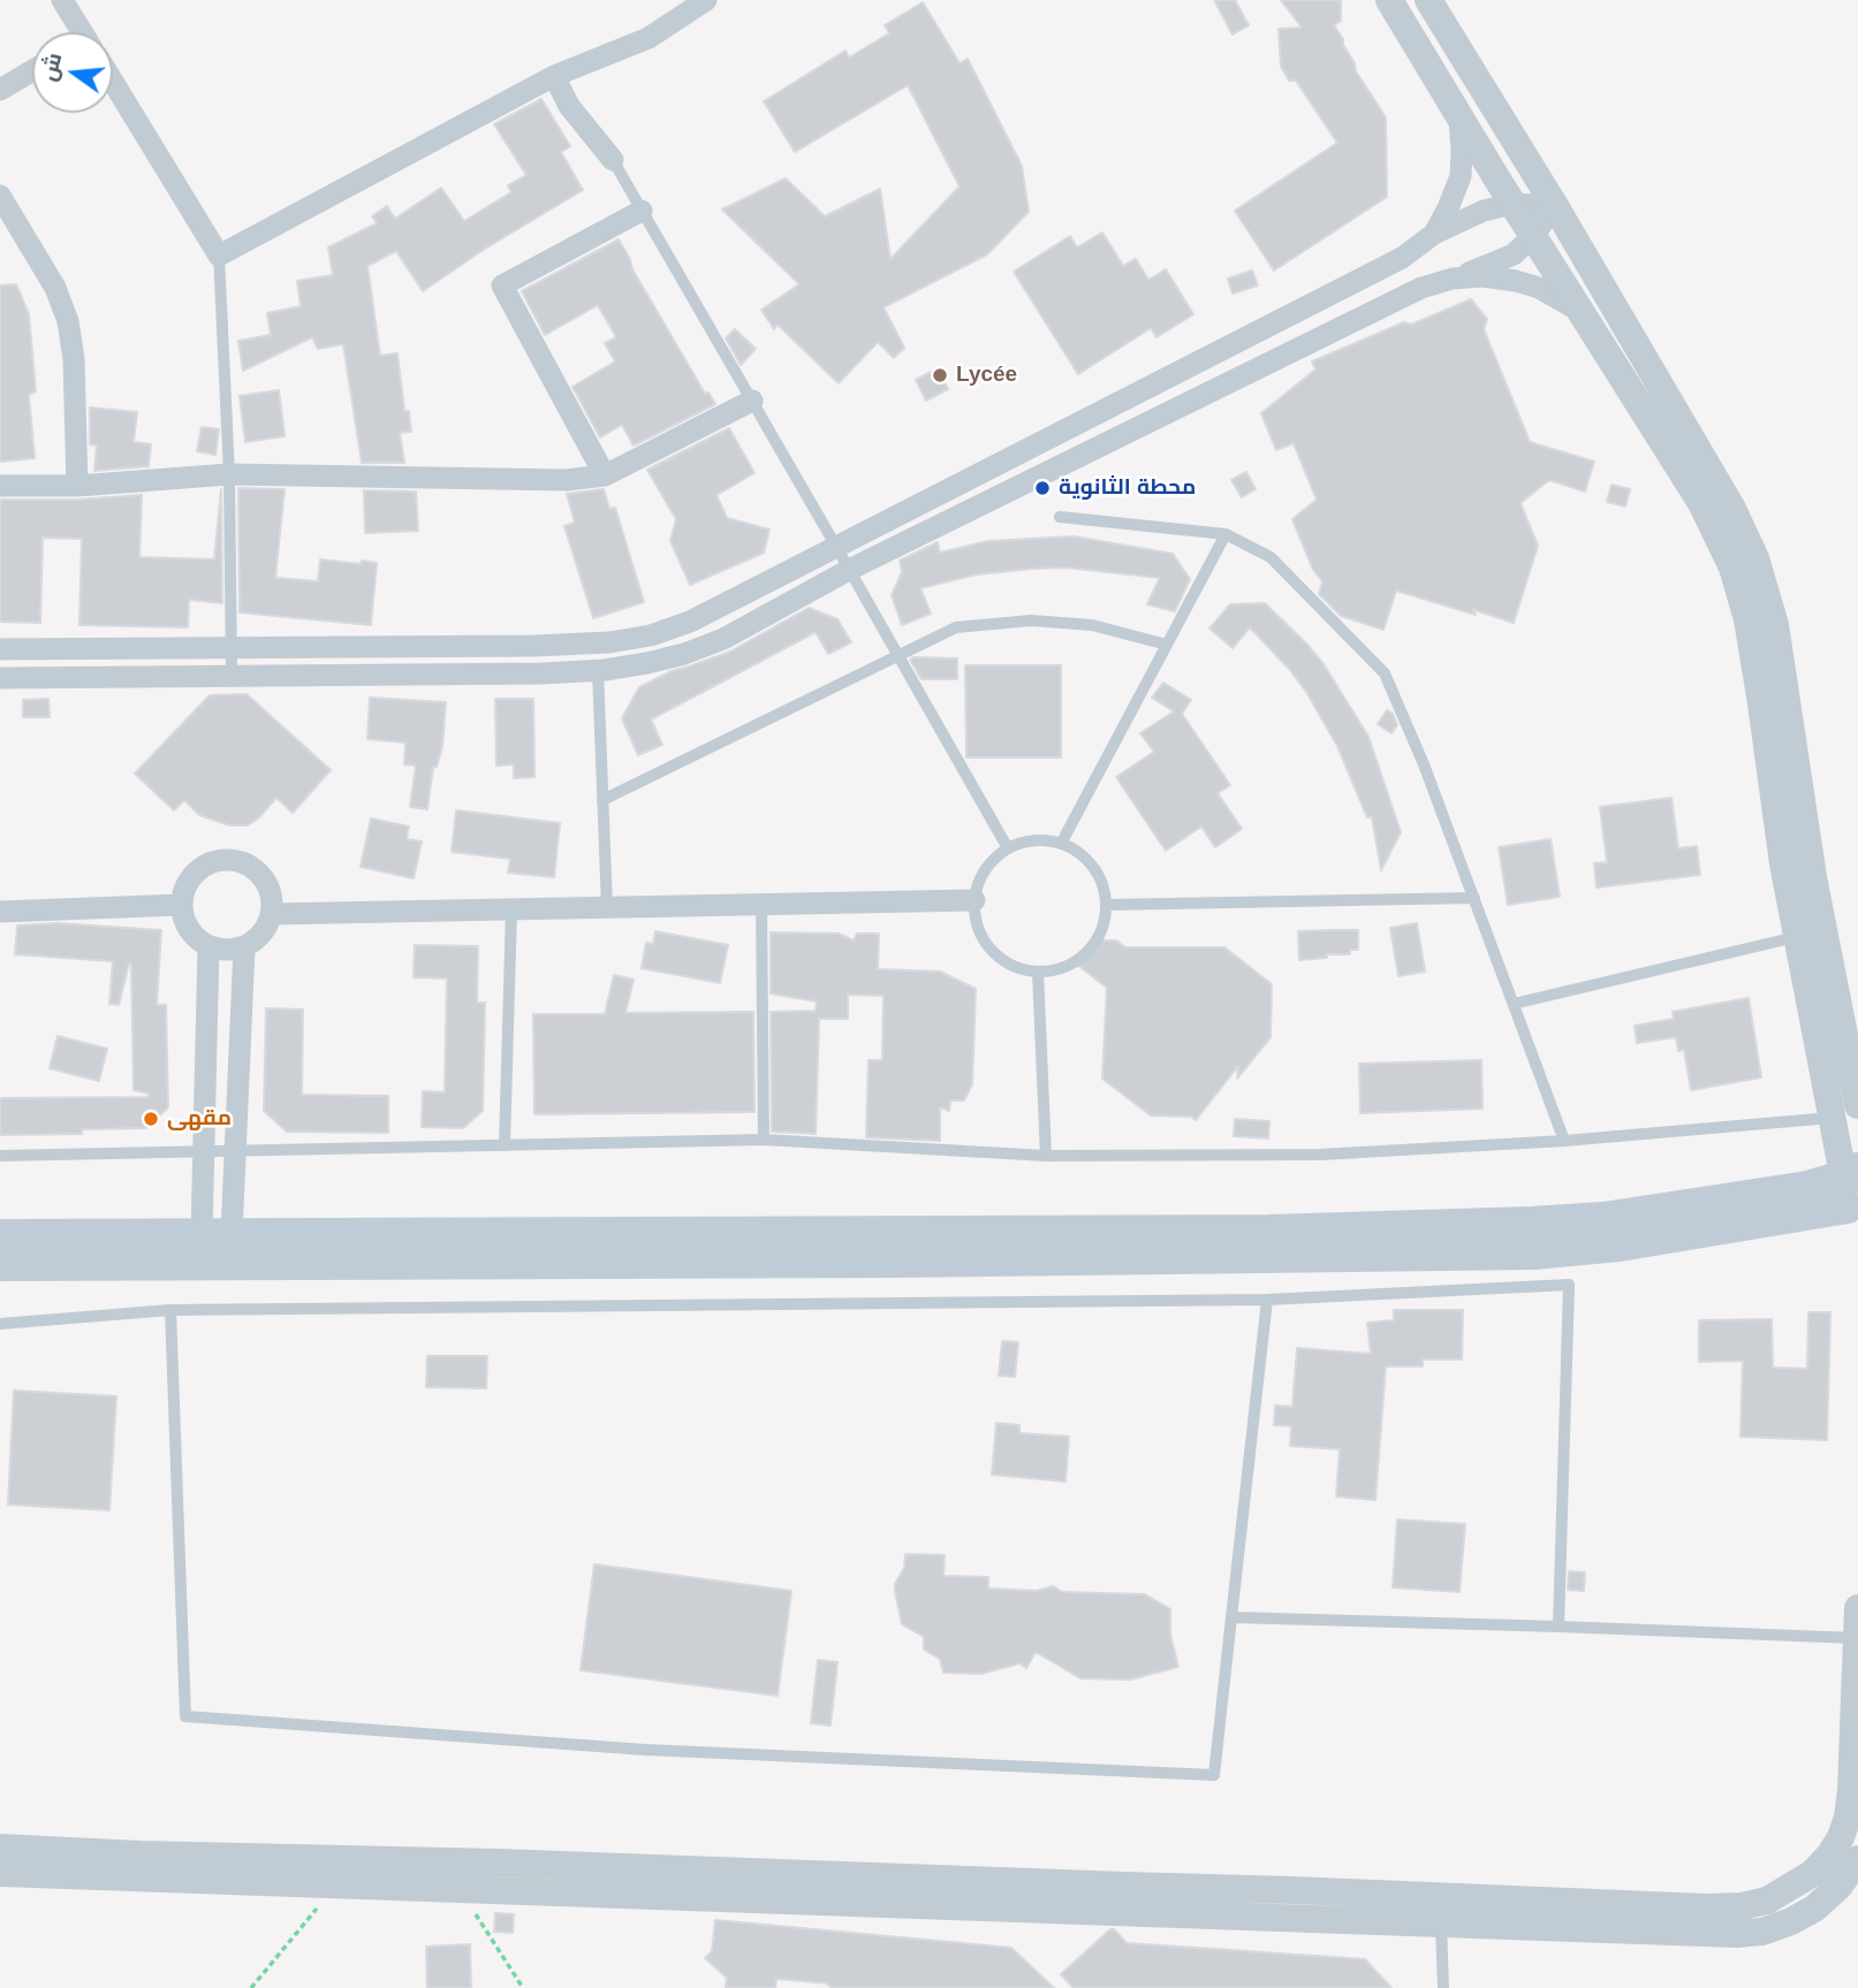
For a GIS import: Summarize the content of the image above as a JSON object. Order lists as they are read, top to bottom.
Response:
{
  "places": ["Lycée", "محطة الثانوية", "مقهى"],
  "north": "left"
}
